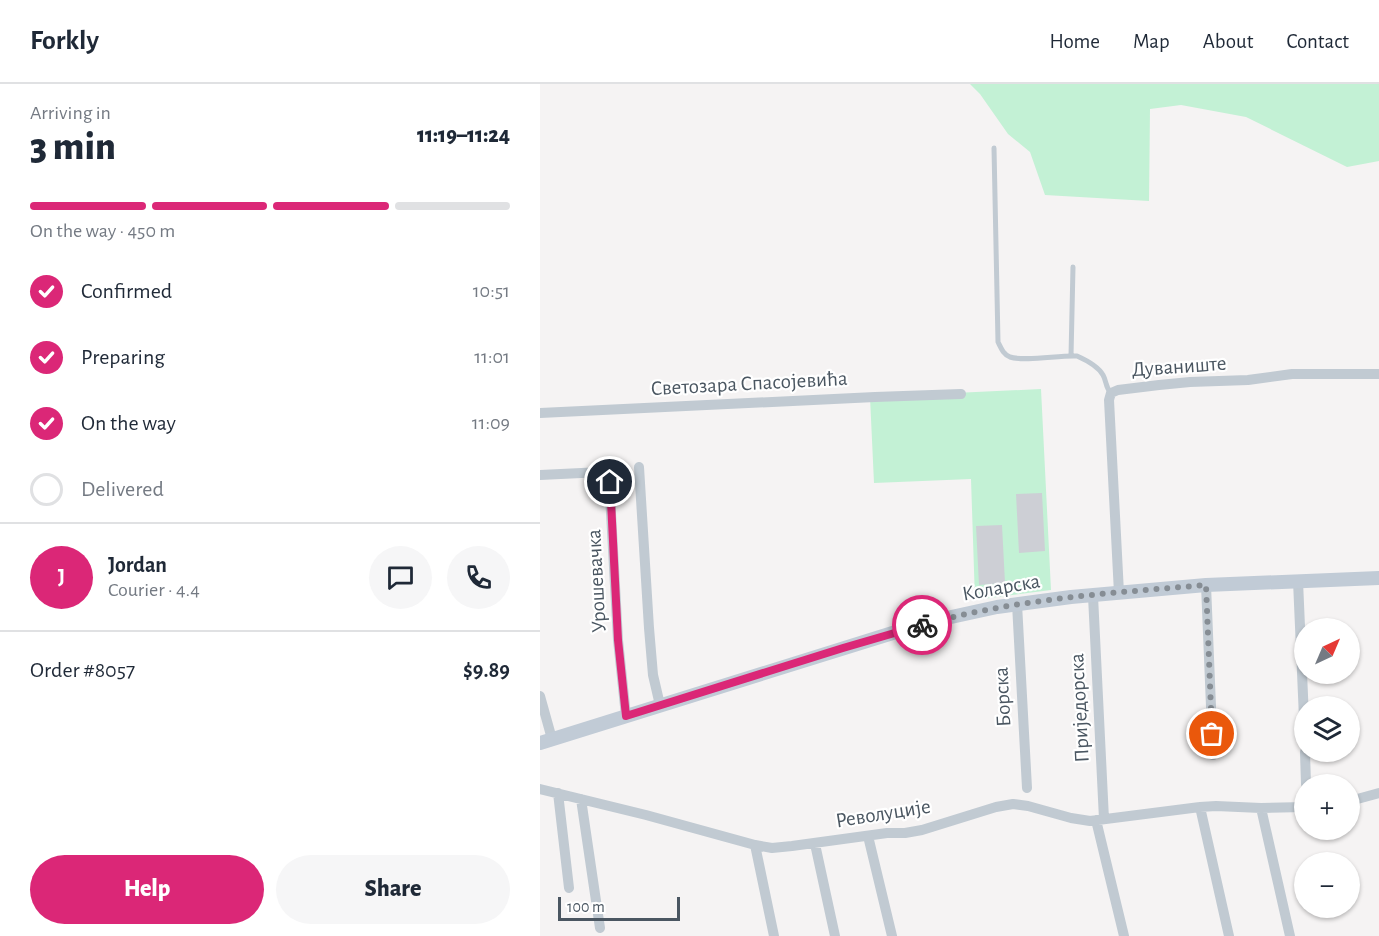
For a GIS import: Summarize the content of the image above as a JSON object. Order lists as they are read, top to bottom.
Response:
{
  "streets": {
    "main road": ["Коларска"],
    "street": [
      "Дуваниште",
      "Светозара Спасојевића",
      "Урошевачка",
      "Борска",
      "Приједорска",
      "Револуције"
    ]
  },
  "crossings": [
    ["Дуваниште", "Коларска"],
    ["Урошевачка", "Коларска"],
    ["Коларска", "Борска"],
    ["Коларска", "Приједорска"],
    ["Приједорска", "Револуције"]
  ],
  "scale_bar": "100 m",
  "north": "top right",
  "page": {
    "header": "Forkly",
    "nav": [
      "Home",
      "Map",
      "About",
      "Contact"
    ],
    "heading": ["3 min", "Arriving in", "11:19–11:24"],
    "panel": [
      "Jordan",
      "Courier · 4.4",
      "Order #8057",
      "$9.89"
    ],
    "bar": "On the way · 450 m",
    "list": [
      ["Confirmed", "10:51"],
      ["Preparing", "11:01"],
      ["On the way", "11:09"],
      "Delivered"
    ],
    "round": "J",
    "map_buttons": ["+", "−"],
    "buttons": ["Help", "Share"],
    "scale": "100 m"
  }
}
